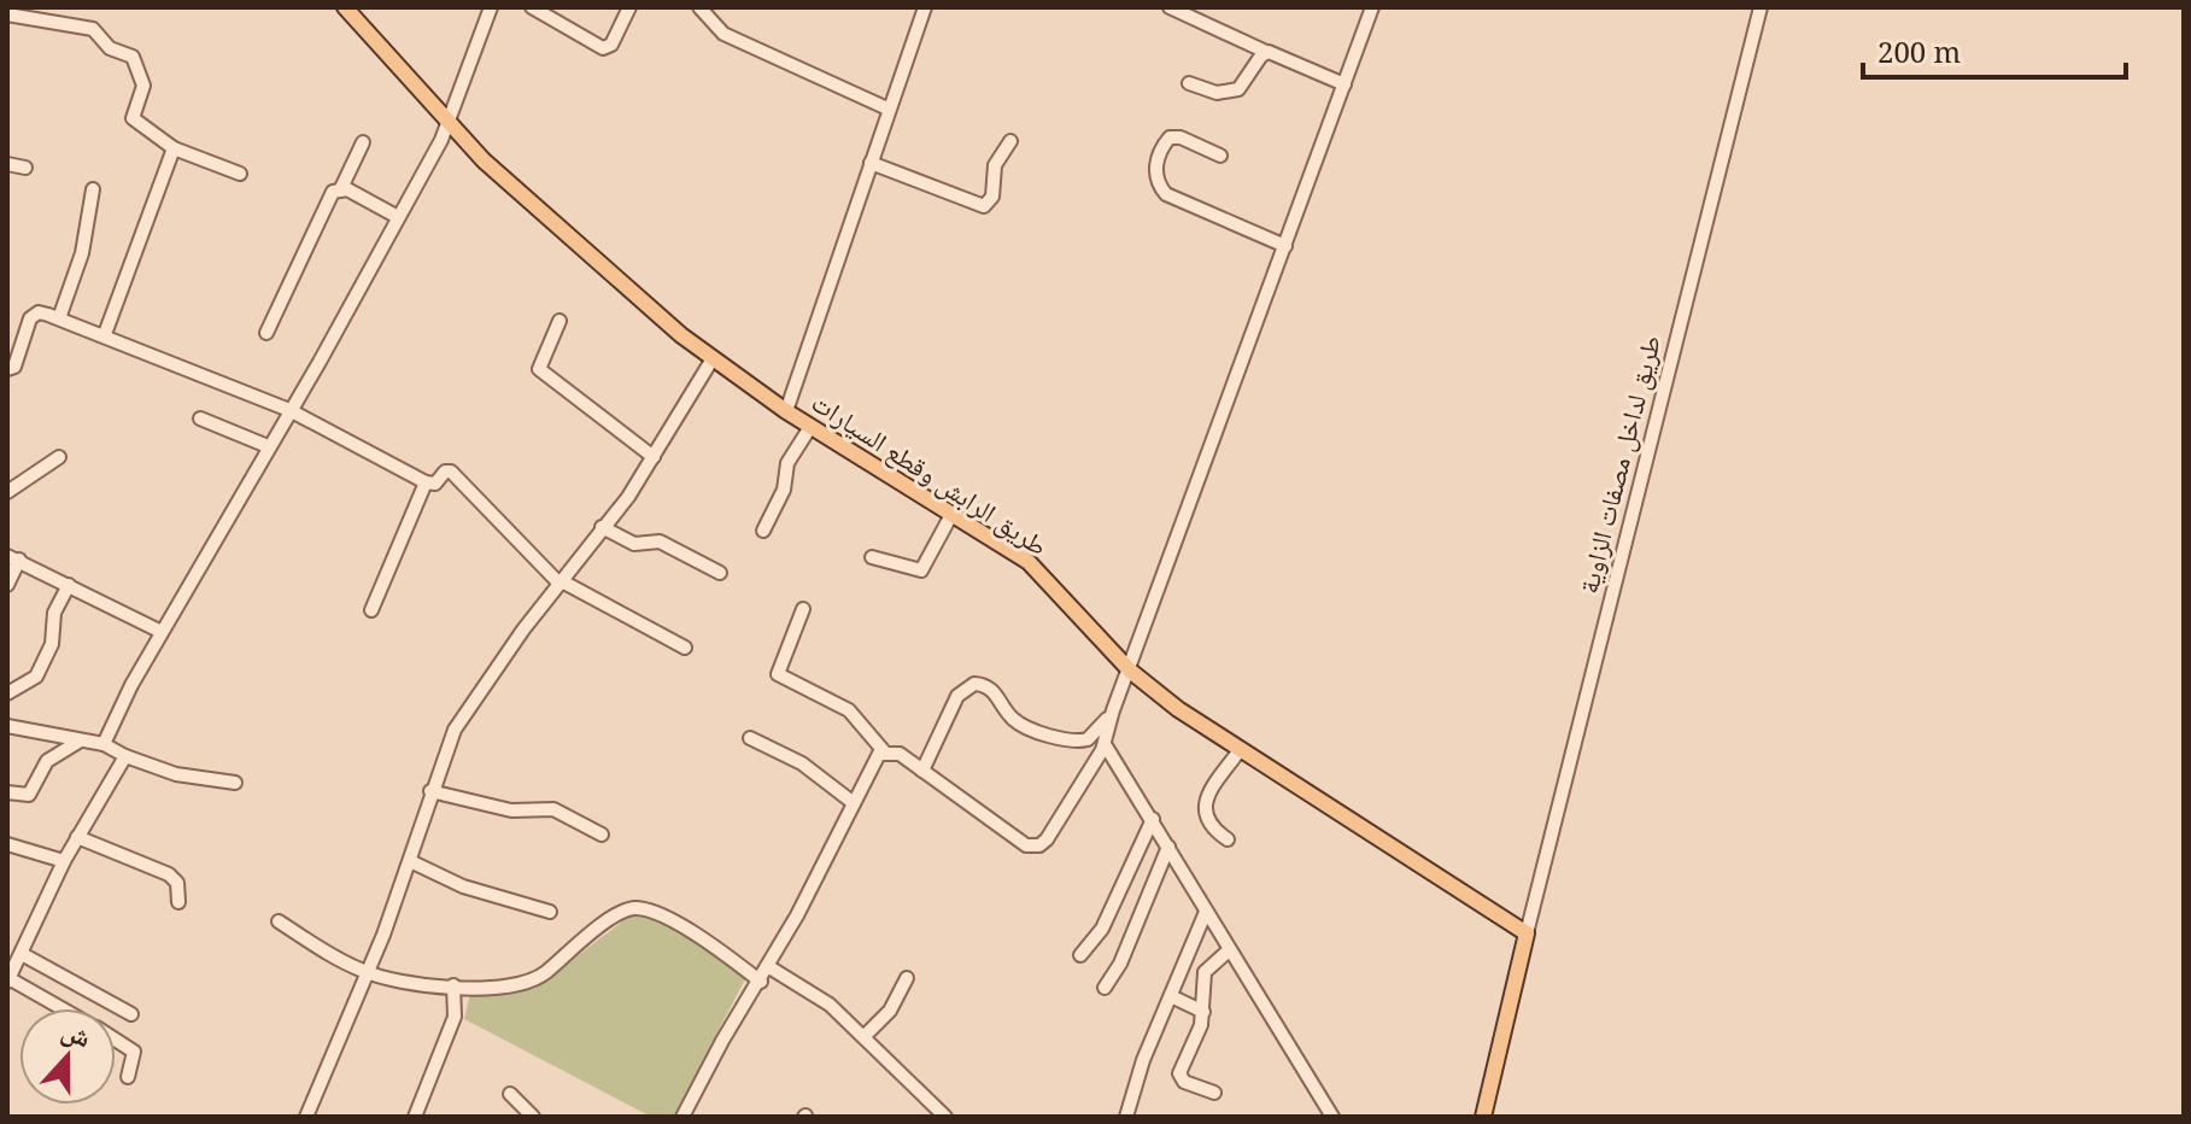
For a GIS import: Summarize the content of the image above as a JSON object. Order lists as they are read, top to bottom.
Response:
{
  "streets": {
    "main road": ["طريق الرابش وقطع السيارات"],
    "street": ["طريق لداخل مصفات الزاوية"]
  },
  "crossings": [
    ["طريق لداخل مصفات الزاوية", "طريق الرابش وقطع السيارات"]
  ],
  "scale_bar": "200 m",
  "north": "top"
}
